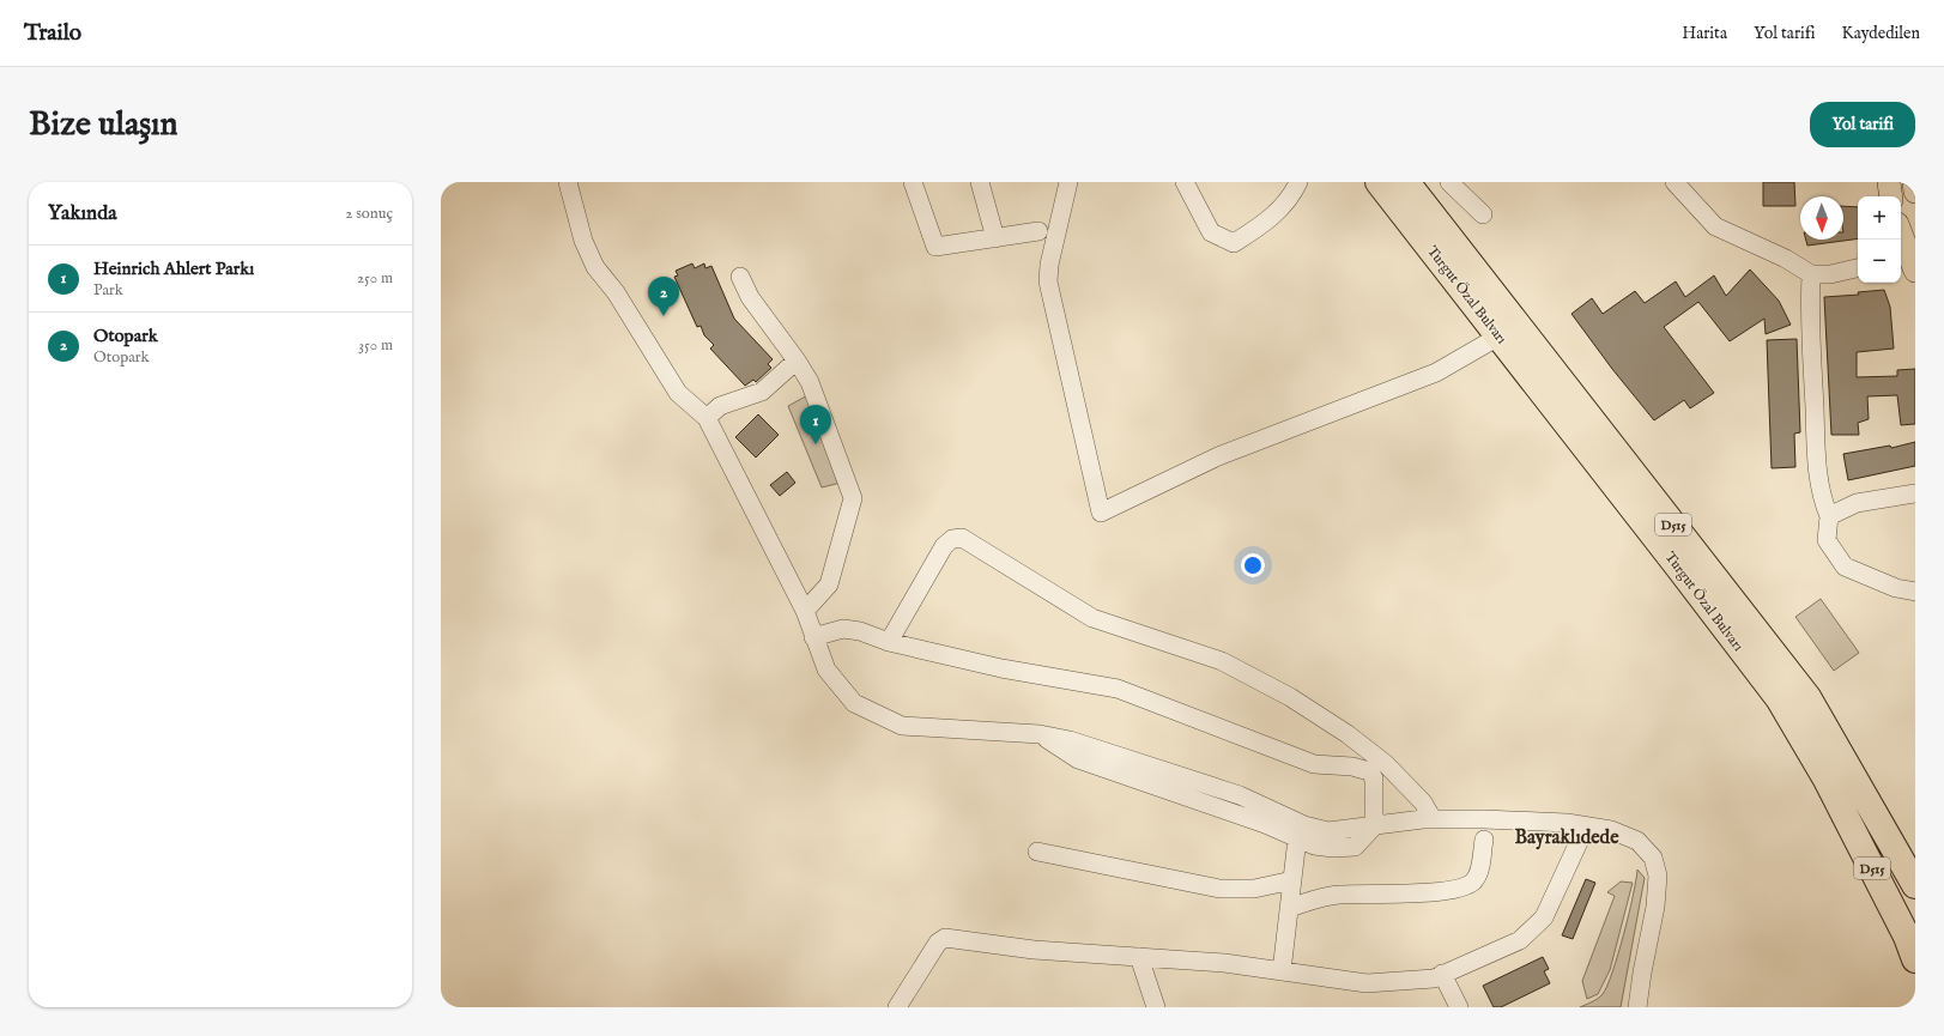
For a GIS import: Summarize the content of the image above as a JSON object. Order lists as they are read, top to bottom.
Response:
{
  "streets": {
    "highway": ["Turgut Özal Bulvarı", "D515"]
  },
  "districts": ["Bayraklıdede"],
  "north": "bottom",
  "page": {
    "header": "Trailo",
    "nav": ["Harita", "Yol tarifi", "Kaydedilen"],
    "buttons": "Yol tarifi",
    "title": "Bize ulaşın",
    "heading": ["Yakında", "2 sonuç"],
    "map_buttons": ["+", "−"],
    "list": [
      {
        "mark": "1",
        "name": "Heinrich Ahlert Parkı",
        "note": "Park",
        "value": "250 m"
      },
      {
        "mark": "2",
        "name": "Otopark",
        "note": "Otopark",
        "value": "350 m"
      }
    ],
    "pins": ["2", "1"]
  }
}
